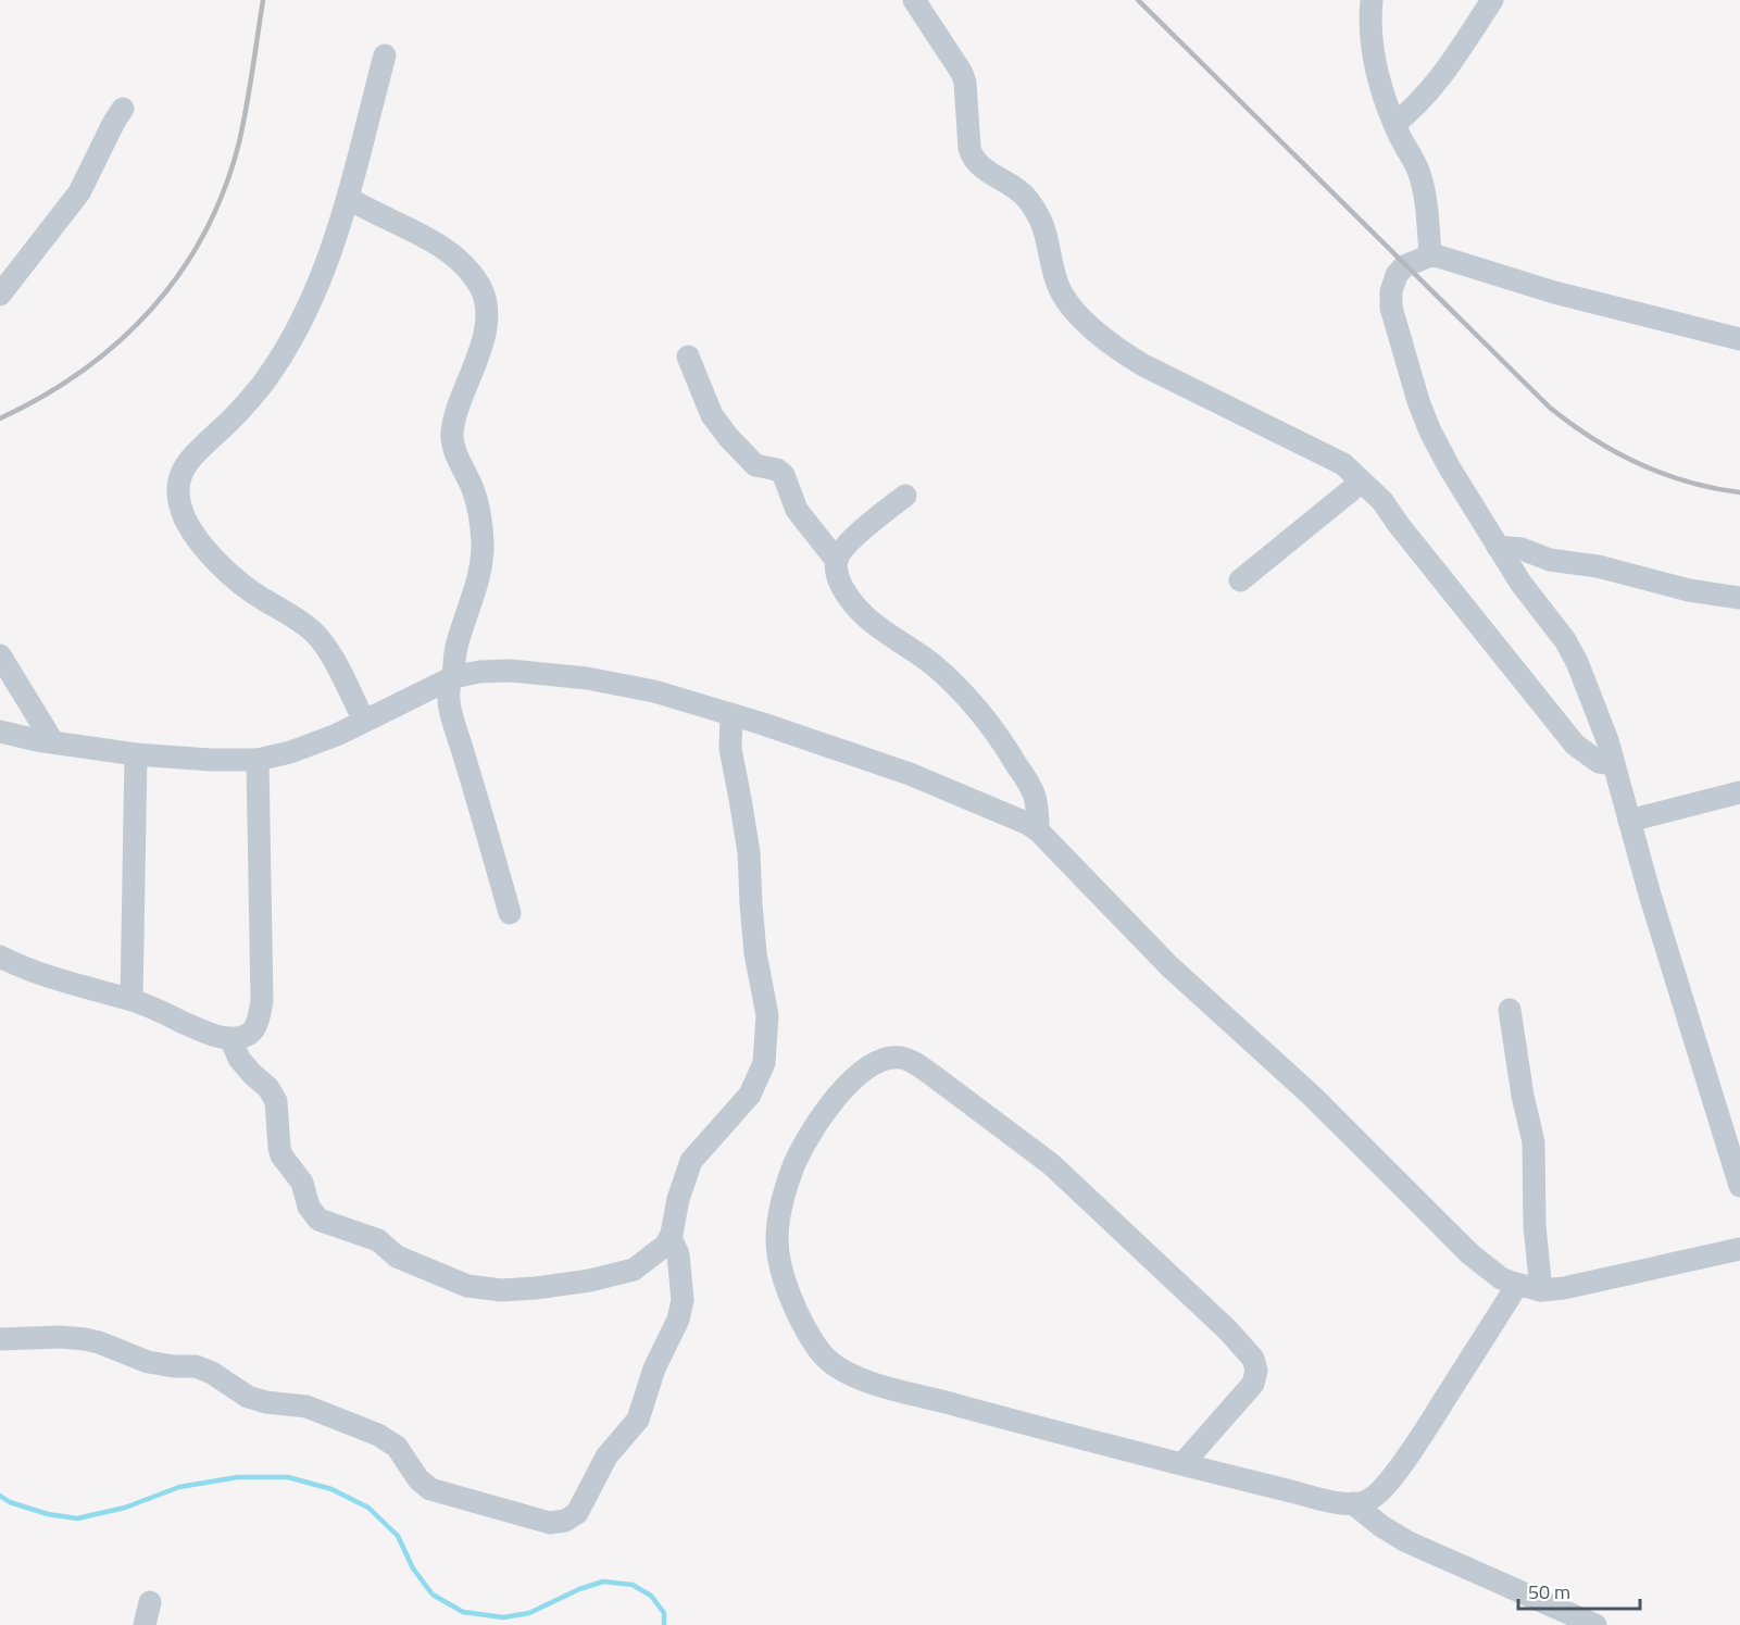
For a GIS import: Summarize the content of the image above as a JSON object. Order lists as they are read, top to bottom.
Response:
{
  "scale_bar": "50 m"
}
